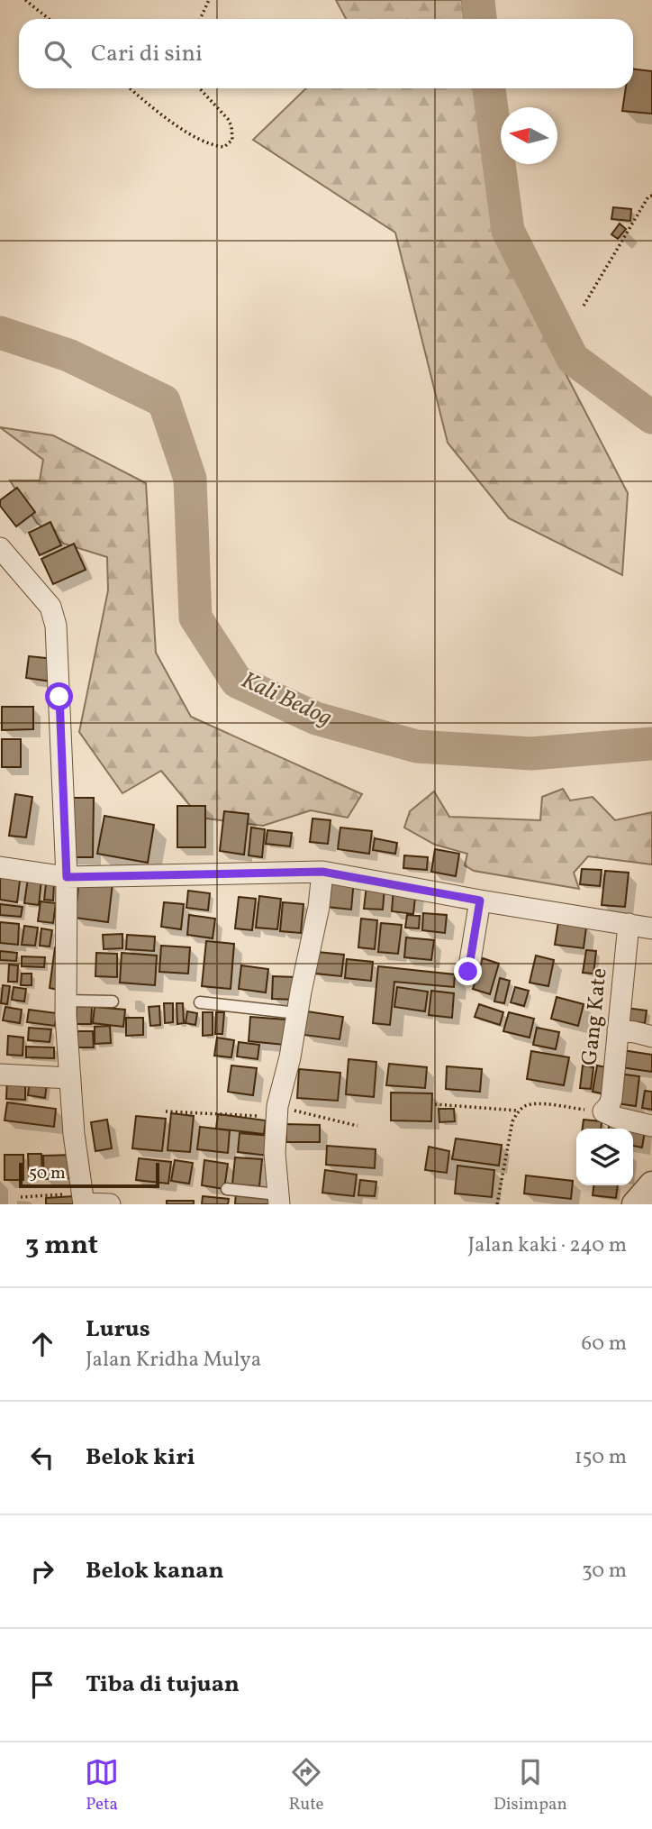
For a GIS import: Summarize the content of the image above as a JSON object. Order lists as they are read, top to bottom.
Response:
{
  "streets": {
    "street": ["Gang Kate"]
  },
  "water": ["Kali Bedog"],
  "scale_bar": "50 m",
  "north": "left",
  "page": {
    "search": "Cari di sini",
    "scale": "50 m",
    "heading": ["3 mnt", "Jalan kaki · 240 m"],
    "list": [
      ["Lurus", "Jalan Kridha Mulya", "60 m"],
      ["Belok kiri", "150 m"],
      ["Belok kanan", "30 m"],
      "Tiba di tujuan"
    ],
    "nav": ["Peta", "Rute", "Disimpan"]
  }
}
